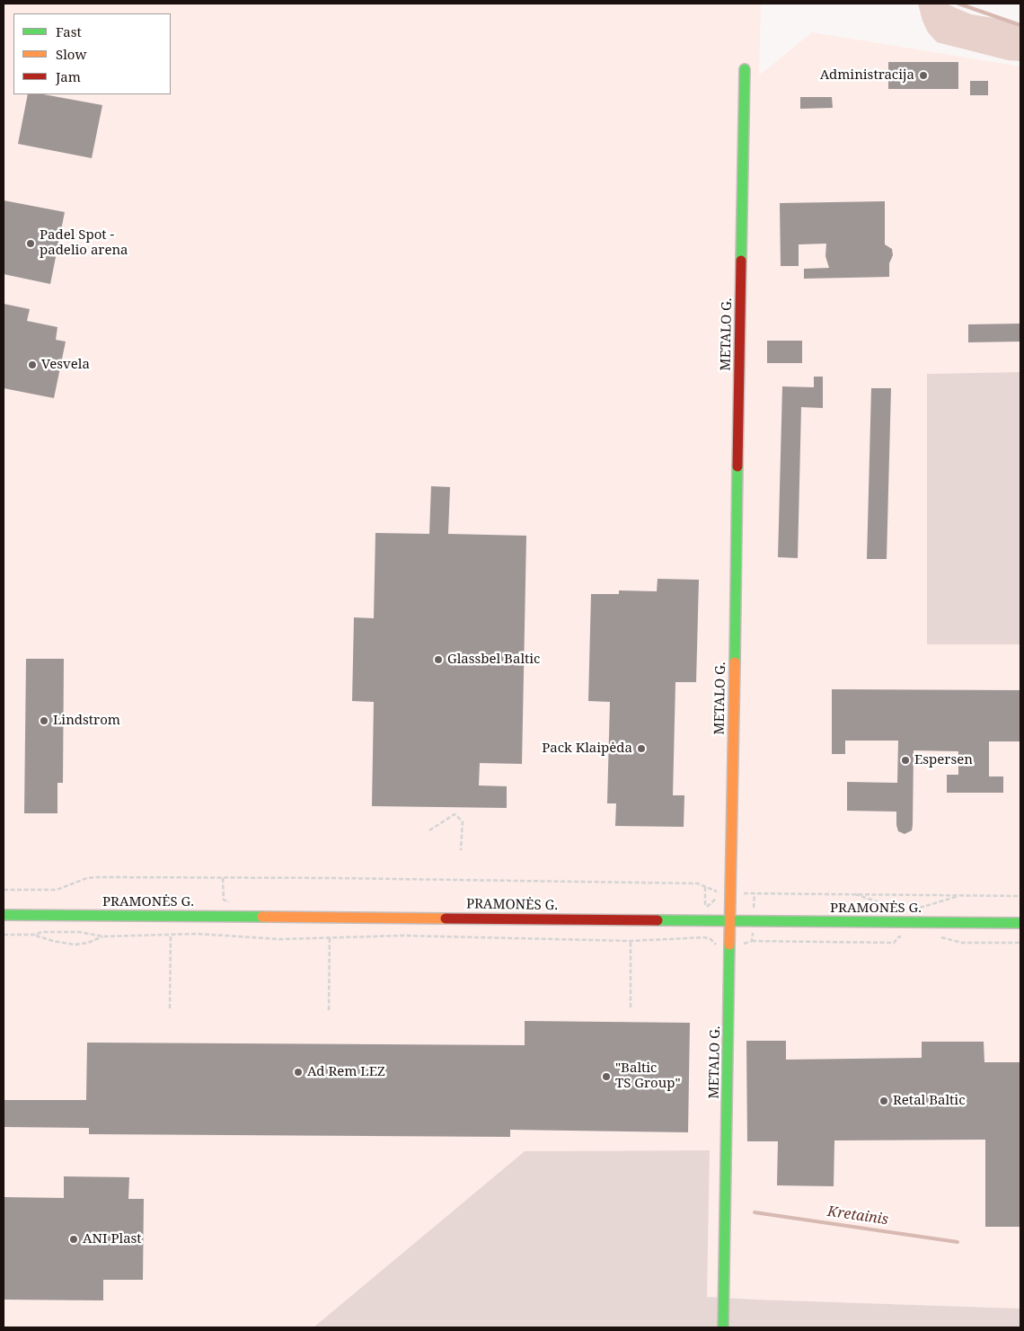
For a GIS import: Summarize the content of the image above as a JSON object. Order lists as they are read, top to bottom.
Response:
{
  "streets": {
    "street": ["METALO G.", "PRAMONĖS G."]
  },
  "crossings": [
    ["METALO G.", "PRAMONĖS G."]
  ],
  "water": ["Kretainis"],
  "places": [
    "Administracija",
    "Padel Spot - padelio arena",
    "Vesvela",
    "Glassbel Baltic",
    "Lindstrom",
    "Pack Klaipėda",
    "Espersen",
    "Ad Rem LEZ",
    "\"Baltic TS Group\"",
    "Retal Baltic",
    "ANI Plast"
  ],
  "legend": ["Fast", "Slow", "Jam"]
}
